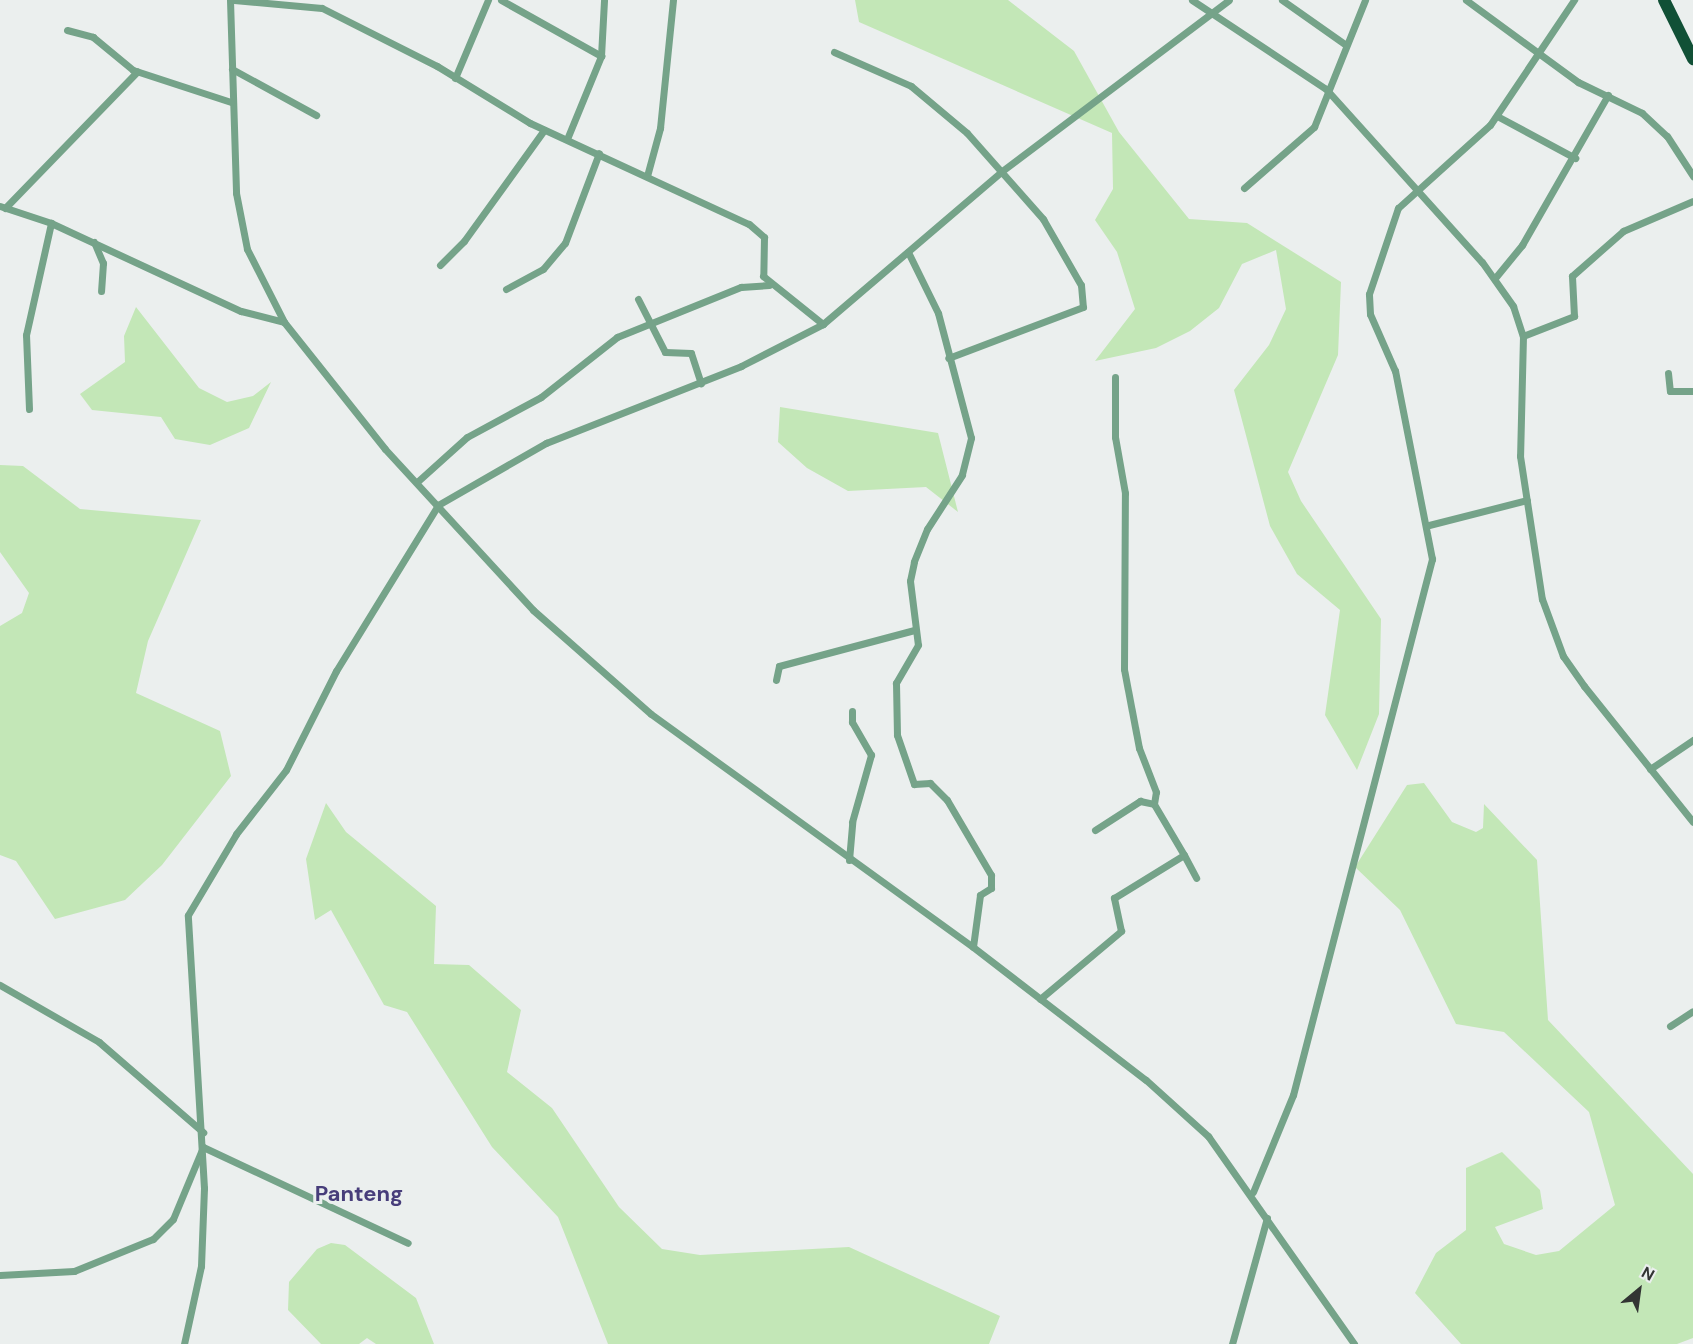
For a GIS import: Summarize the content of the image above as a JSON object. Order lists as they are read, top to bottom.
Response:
{
  "districts": ["Panteng"],
  "north": "top right"
}
